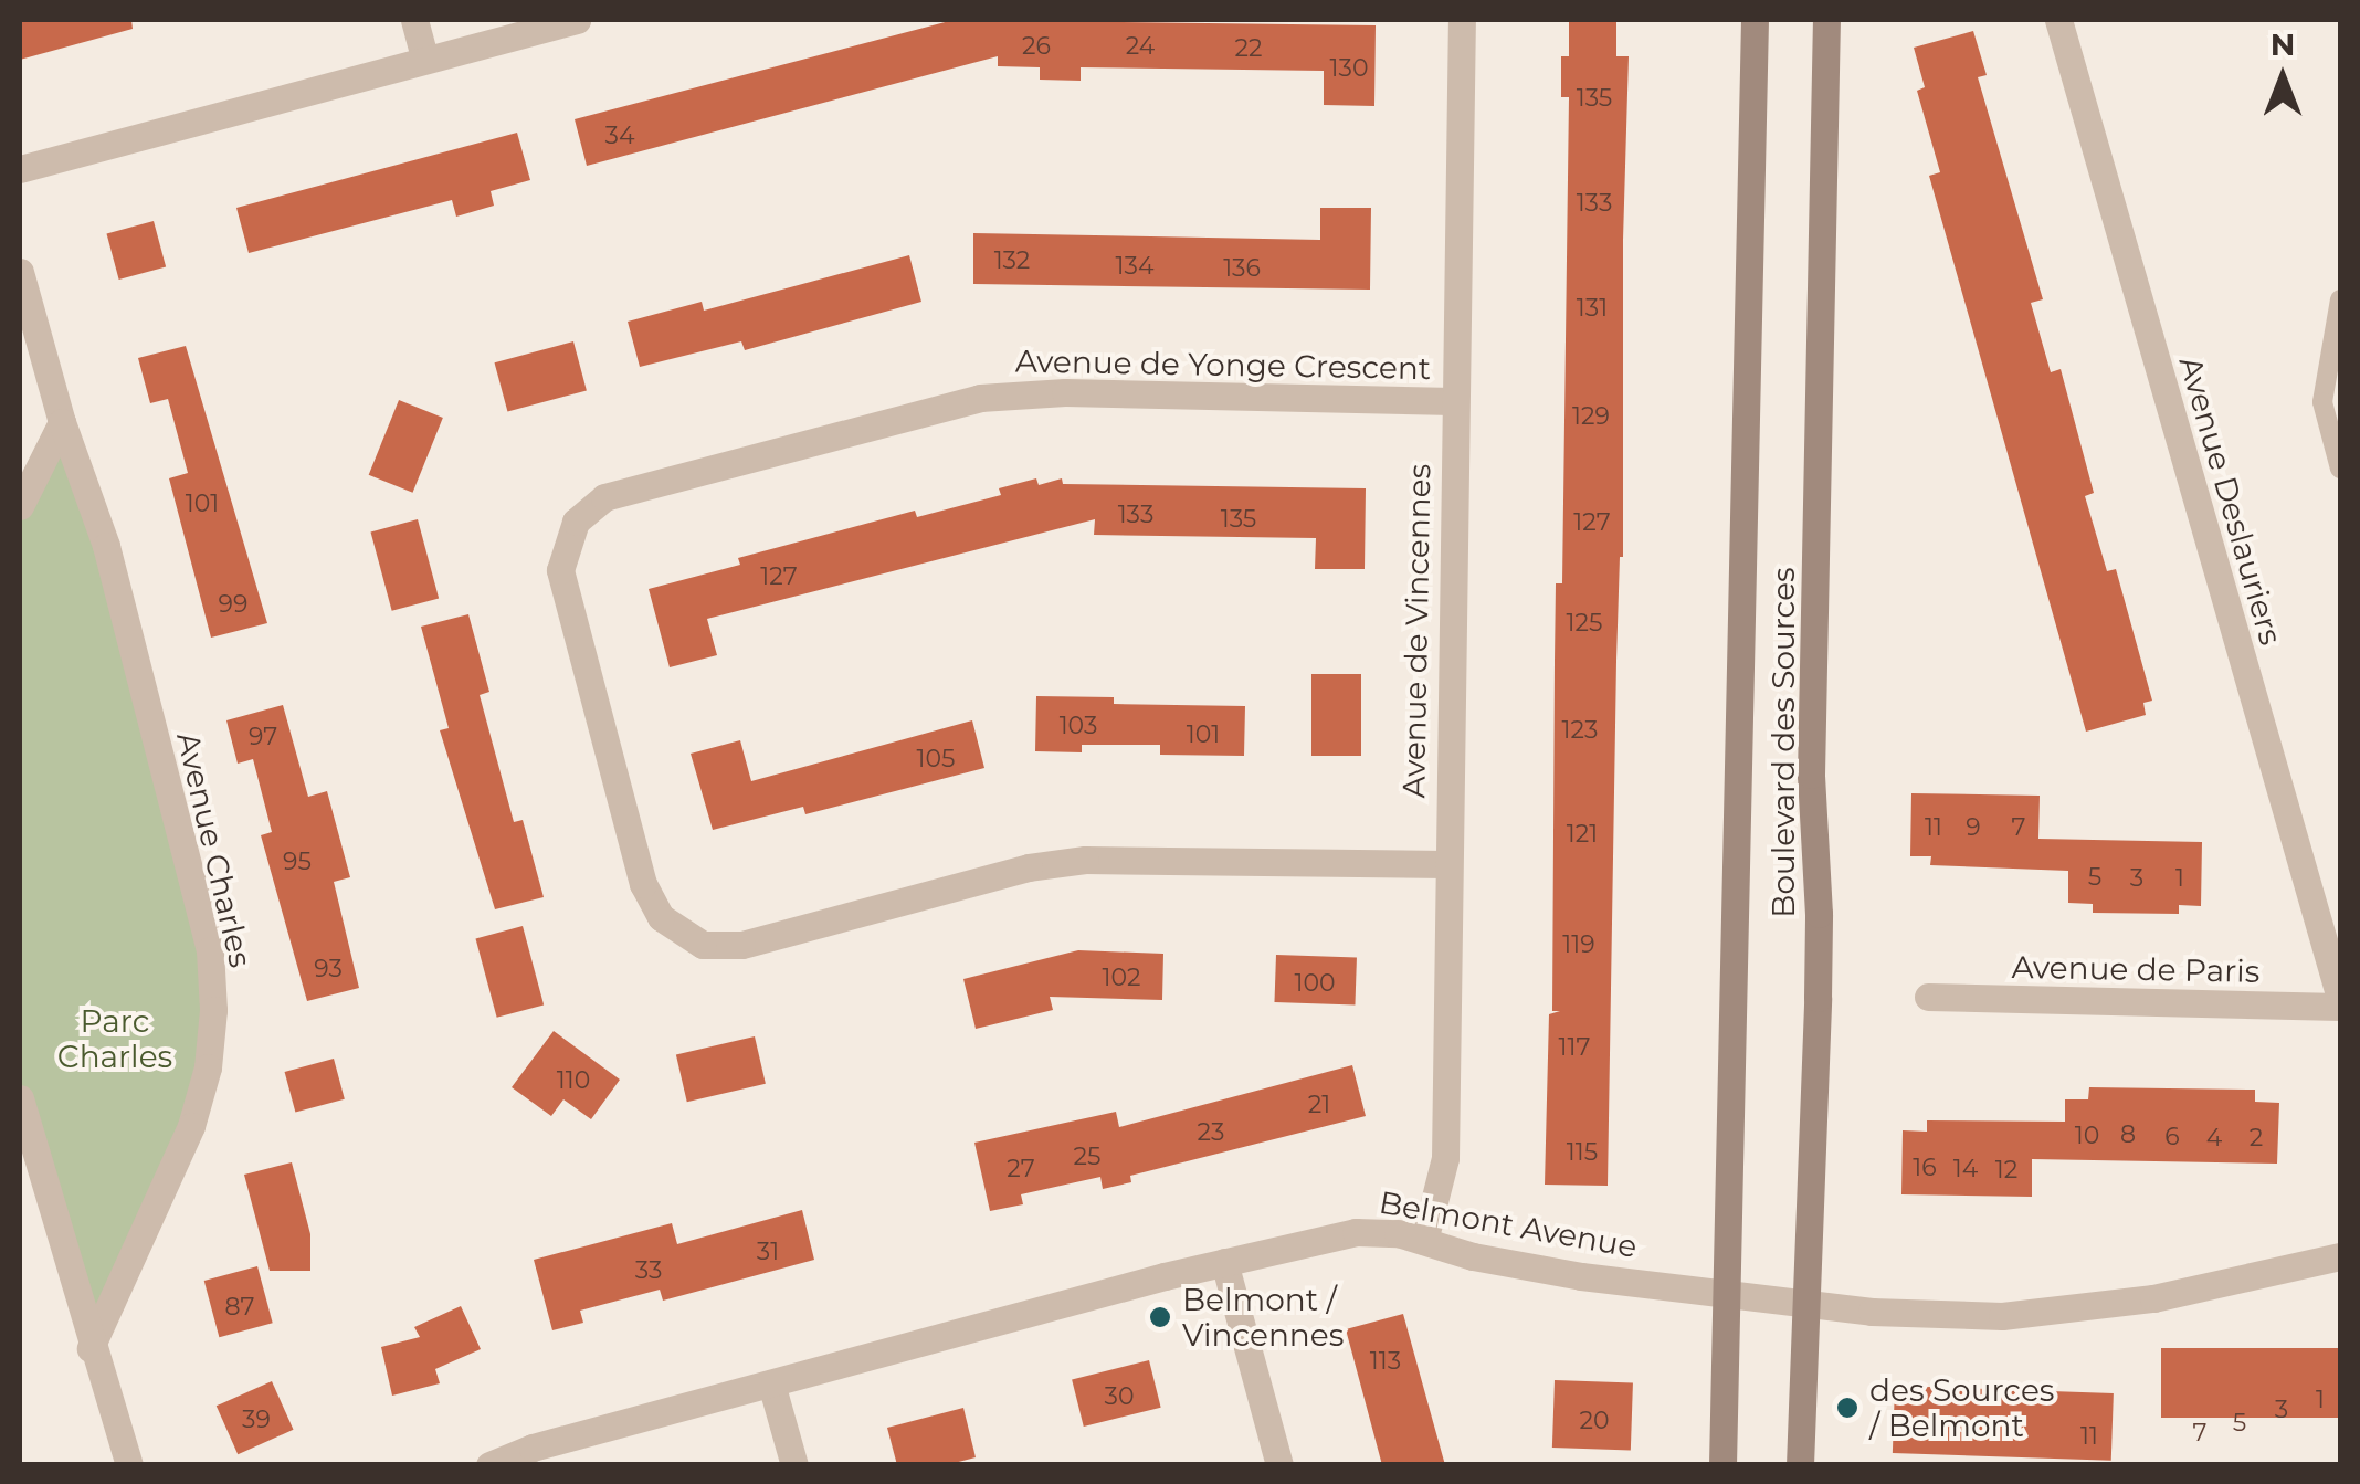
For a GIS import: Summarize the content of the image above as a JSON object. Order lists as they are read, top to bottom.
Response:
{
  "streets": {
    "main road": ["Boulevard des Sources"],
    "street": [
      "Avenue de Yonge Crescent",
      "Avenue Deslauriers",
      "Avenue de Vincennes",
      "Avenue Charles",
      "Avenue de Paris",
      "Belmont Avenue"
    ]
  },
  "crossings": [
    ["Avenue de Yonge Crescent", "Avenue de Vincennes"],
    ["Avenue de Vincennes", "Belmont Avenue"],
    ["Boulevard des Sources", "Belmont Avenue"]
  ],
  "parks": ["Parc Charles"],
  "places": ["Belmont / Vincennes", "des Sources / Belmont"],
  "house_numbers": [
    "26",
    "24",
    "22",
    "130",
    "135",
    "34",
    "133",
    "132",
    "134",
    "136",
    "131",
    "129",
    "101",
    "133",
    "135",
    "127",
    "127",
    "99",
    "125",
    "103",
    "123",
    "101",
    "97",
    "105",
    "11",
    "9",
    "7",
    "121",
    "95",
    "5",
    "3",
    "1",
    "119",
    "93",
    "102",
    "100",
    "117",
    "110",
    "21",
    "23",
    "8",
    "10",
    "6",
    "4",
    "2",
    "115",
    "25",
    "16",
    "27",
    "14",
    "12",
    "31",
    "33",
    "87",
    "113",
    "30",
    "1",
    "3",
    "39",
    "20",
    "5",
    "7",
    "11"
  ],
  "north": "top"
}
